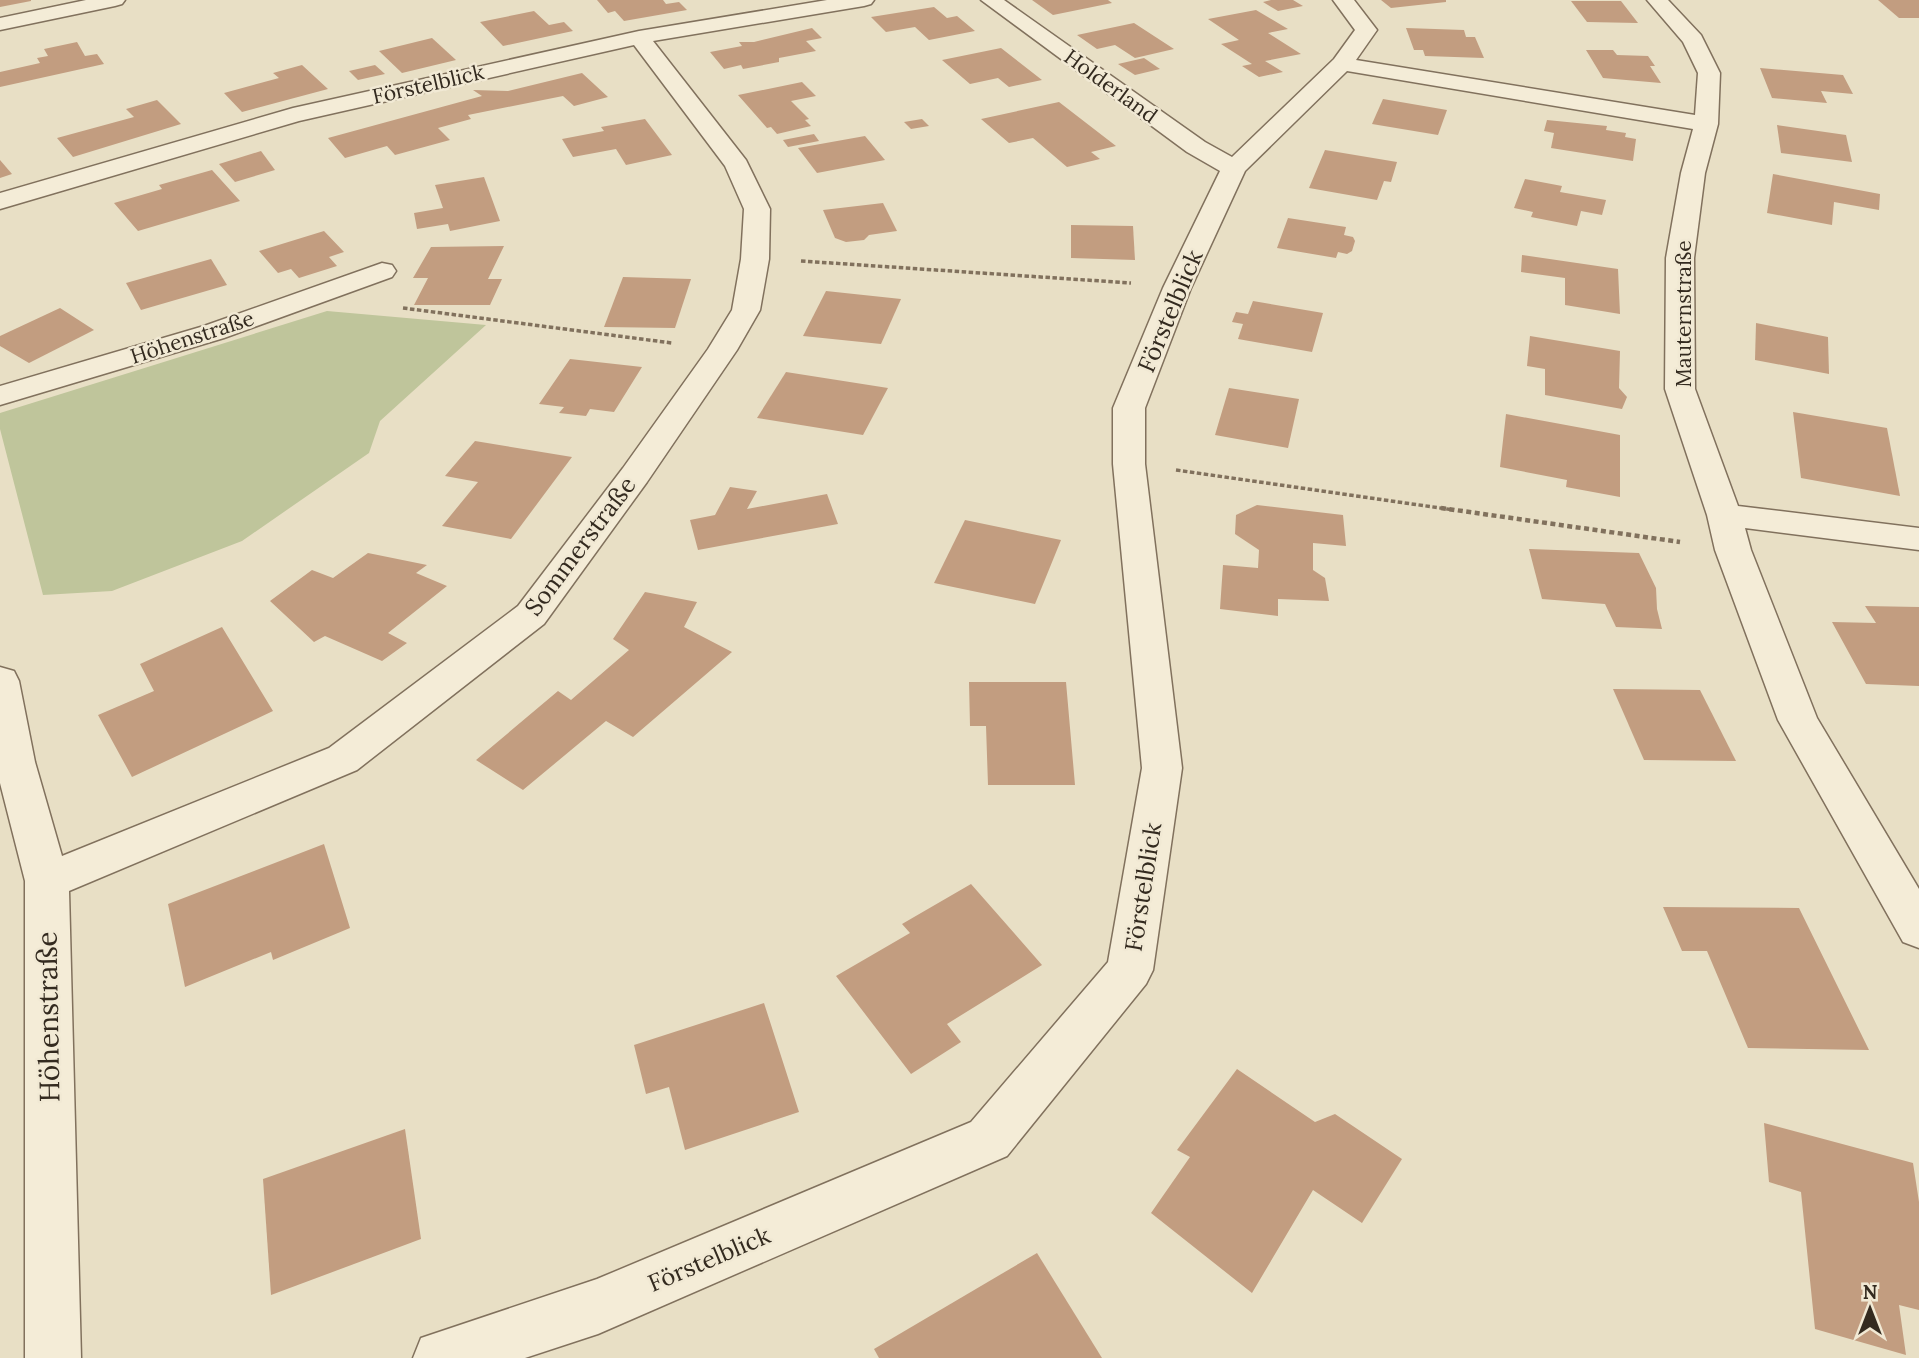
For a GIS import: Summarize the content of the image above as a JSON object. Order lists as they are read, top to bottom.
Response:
{
  "streets": {
    "street": [
      "Förstelblick",
      "Holderland",
      "Mauternstraße",
      "Höhenstraße",
      "Sommerstraße"
    ]
  },
  "crossings": [
    ["Förstelblick", "Holderland"],
    ["Förstelblick", "Sommerstraße"],
    ["Höhenstraße", "Sommerstraße"]
  ],
  "north": "top"
}
